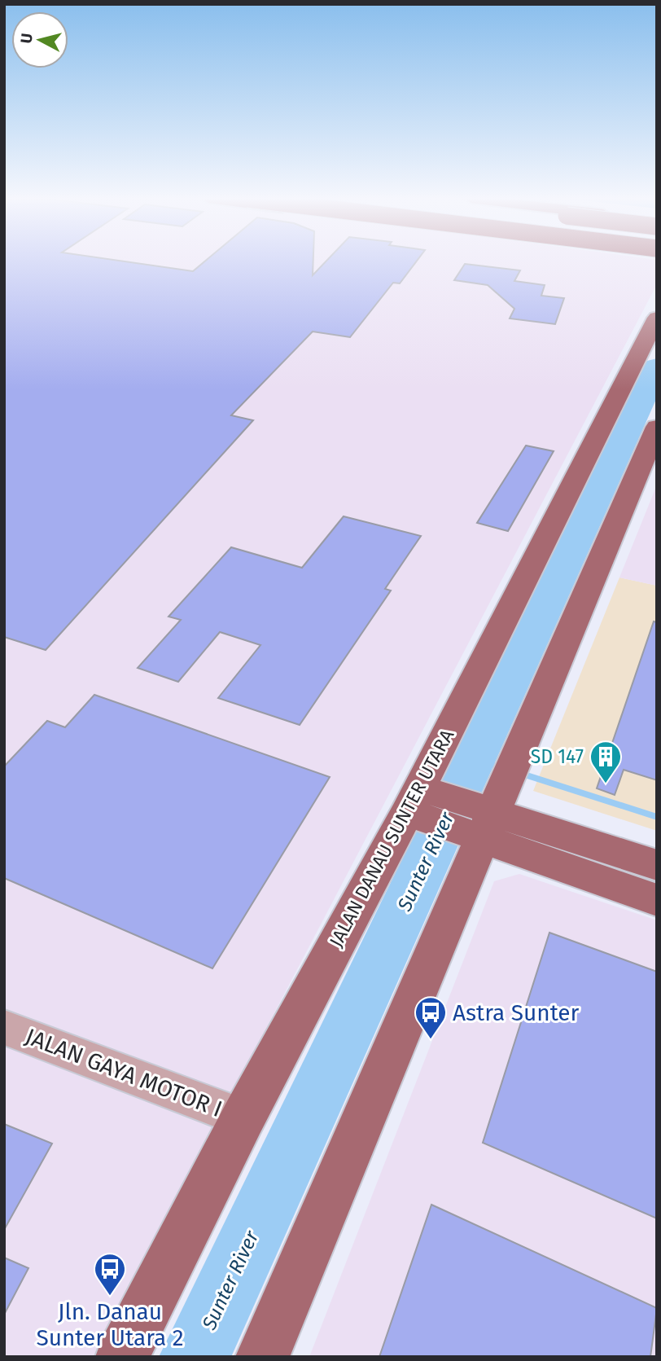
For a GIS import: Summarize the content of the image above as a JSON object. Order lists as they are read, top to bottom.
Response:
{
  "streets": {
    "main road": ["JALAN DANAU SUNTER UTARA"],
    "street": ["JALAN GAYA MOTOR I"]
  },
  "crossings": [
    ["JALAN DANAU SUNTER UTARA", "JALAN GAYA MOTOR I"]
  ],
  "water": ["Sunter River"],
  "places": {
    "building": ["SD 147"],
    "bus stop": ["Astra Sunter", "Jln. Danau Sunter Utara 2"]
  },
  "north": "left"
}
